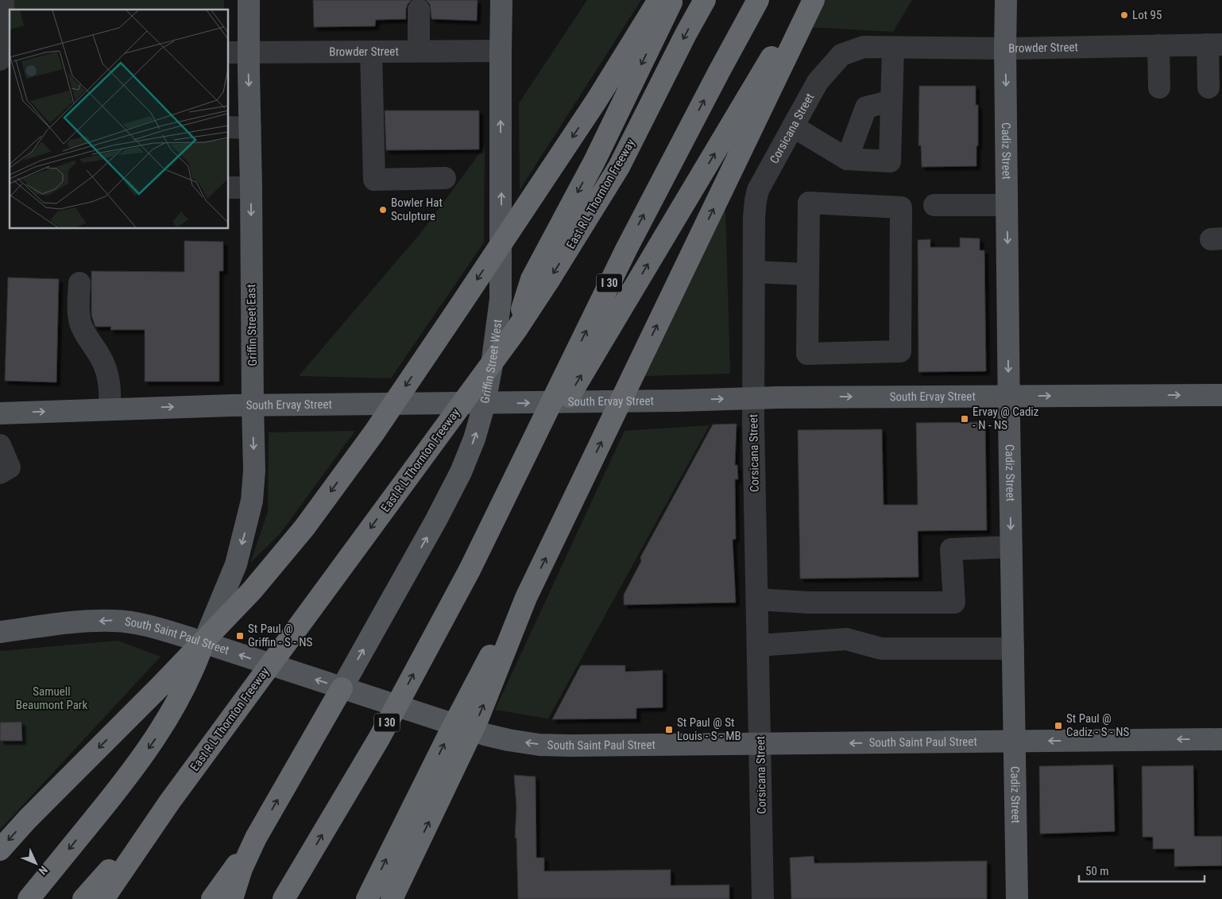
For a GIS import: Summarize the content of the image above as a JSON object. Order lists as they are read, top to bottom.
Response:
{
  "streets": {
    "highway": ["East R L Thornton Freeway", "I 30"],
    "main road": [
      "Cadiz Street",
      "Griffin Street East",
      "Griffin Street West",
      "South Ervay Street",
      "South Saint Paul Street"
    ],
    "street": ["Browder Street", "Corsicana Street"]
  },
  "crossings": [
    ["Browder Street", "Corsicana Street"],
    ["Browder Street", "Cadiz Street"],
    ["Browder Street", "Griffin Street East"],
    ["Browder Street", "Griffin Street West"],
    ["Corsicana Street", "South Ervay Street"],
    ["Corsicana Street", "South Saint Paul Street"],
    ["Cadiz Street", "South Ervay Street"],
    ["Cadiz Street", "South Saint Paul Street"],
    ["Griffin Street East", "South Ervay Street"],
    ["Griffin Street East", "South Saint Paul Street"],
    ["Griffin Street West", "South Ervay Street"],
    ["Griffin Street West", "South Saint Paul Street"]
  ],
  "one_way": [
    "Cadiz Street",
    "Griffin Street East",
    "Griffin Street West",
    "South Ervay Street",
    "South Saint Paul Street"
  ],
  "parks": ["Samuell Beaumont Park"],
  "places": {
    "other": ["Lot 95", "Bowler Hat Sculpture"],
    "transit": [
      "Ervay @ Cadiz - N - NS",
      "St Paul @ Griffin - S - NS",
      "St Paul @ Cadiz - S - NS",
      "St Paul @ St Louis - S - MB"
    ]
  },
  "scale_bar": "50 m",
  "north": "bottom right"
}
